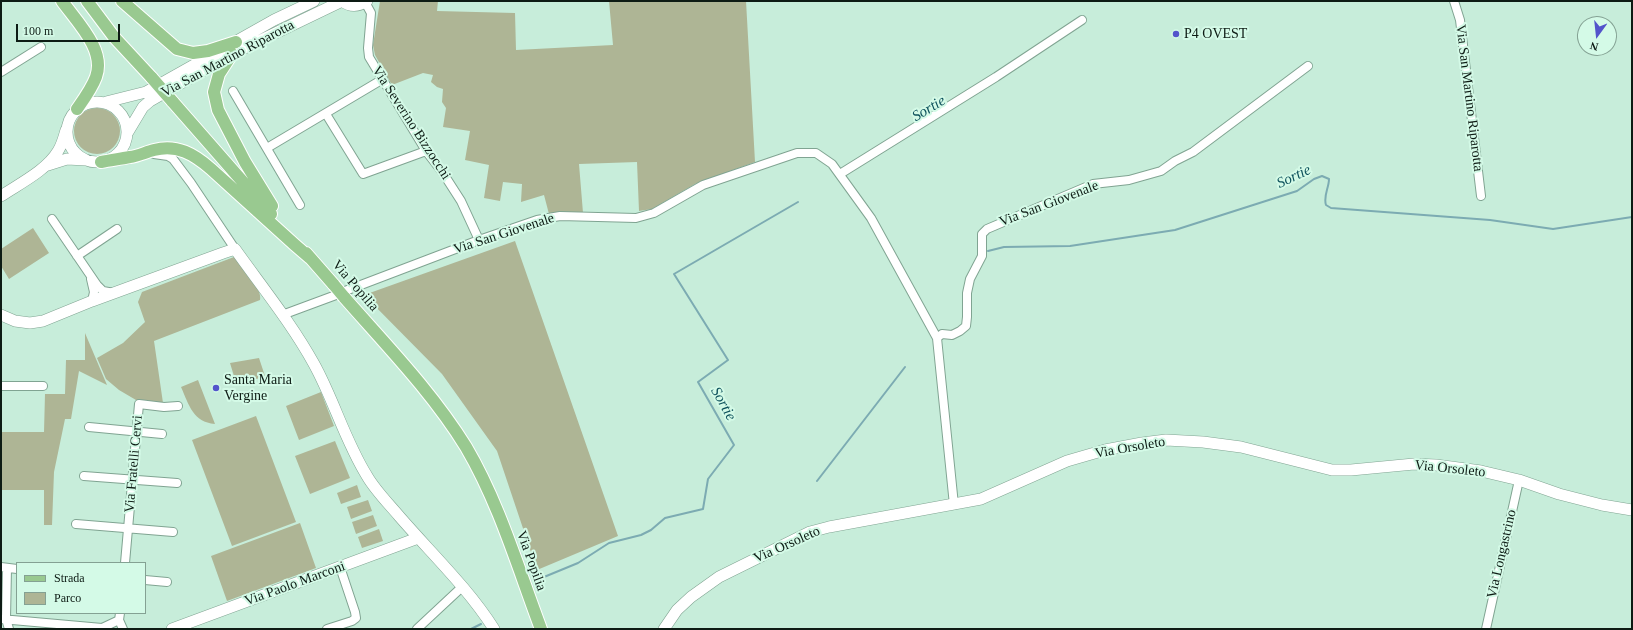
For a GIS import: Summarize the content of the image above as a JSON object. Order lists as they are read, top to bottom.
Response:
{
  "streets": {
    "main road": ["Via Popilia"],
    "street": [
      "Via San Martino Riparotta",
      "Via Severino Bizzocchi",
      "Via San Giovenale",
      "Via Orsoleto",
      "Via Fratelli Cervi",
      "Via Longastrino",
      "Via Paolo Marconi"
    ]
  },
  "crossings": [
    ["Via Severino Bizzocchi", "Via San Giovenale"],
    ["Via San Giovenale", "Via Popilia"],
    ["Via San Giovenale", "Via Orsoleto"],
    ["Via Orsoleto", "Via Longastrino"]
  ],
  "water": ["Sortie"],
  "places": ["P4 OVEST", "Santa Maria Vergine"],
  "legend": ["Strada", "Parco"],
  "scale_bar": "100 m",
  "north": "bottom"
}
